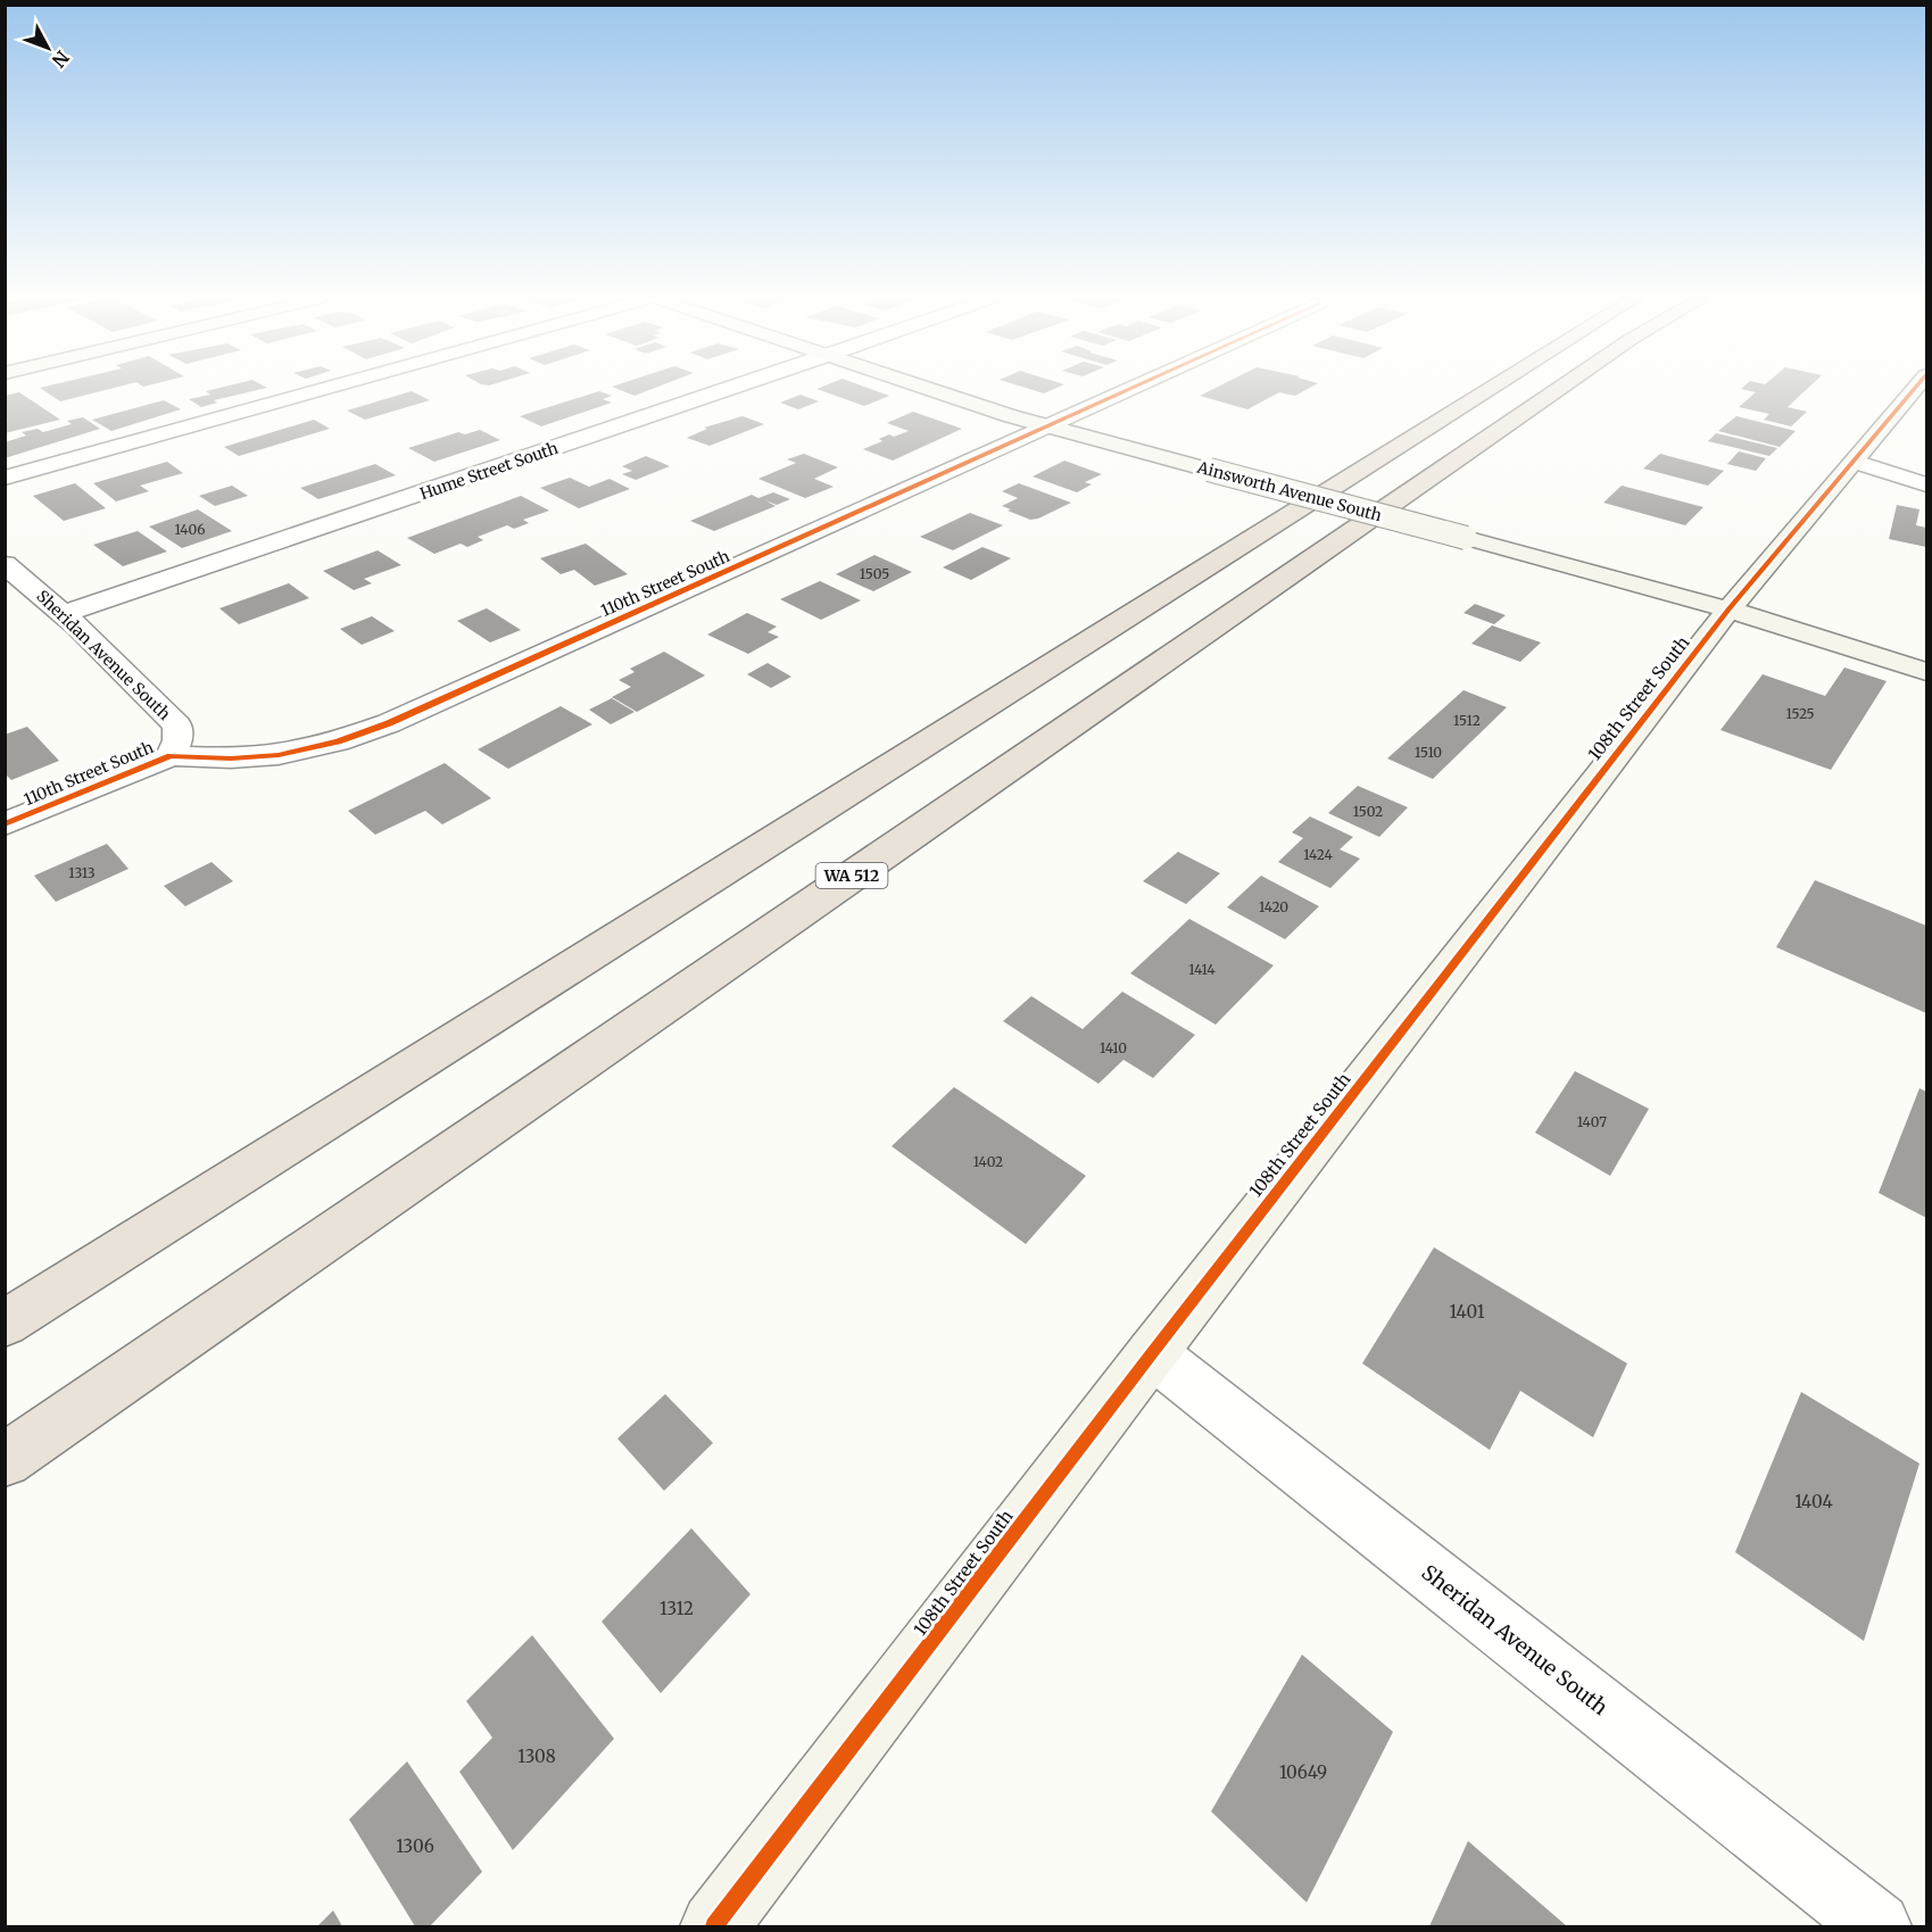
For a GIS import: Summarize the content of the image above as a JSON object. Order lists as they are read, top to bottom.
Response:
{
  "streets": {
    "highway": ["WA 512"],
    "street": [
      "Hume Street South",
      "Ainsworth Avenue South",
      "110th Street South",
      "Sheridan Avenue South",
      "108th Street South"
    ]
  },
  "crossings": [
    ["Hume Street South", "Sheridan Avenue South"],
    ["Ainsworth Avenue South", "110th Street South"],
    ["Ainsworth Avenue South", "108th Street South"],
    ["110th Street South", "Sheridan Avenue South"],
    ["Sheridan Avenue South", "108th Street South"]
  ],
  "house_numbers": [
    "1406",
    "1505",
    "1525",
    "1512",
    "1510",
    "1502",
    "1424",
    "1313",
    "1420",
    "1414",
    "1410",
    "1407",
    "1402",
    "1401",
    "1404",
    "1312",
    "1308",
    "10649",
    "1306"
  ],
  "north": "bottom right"
}
